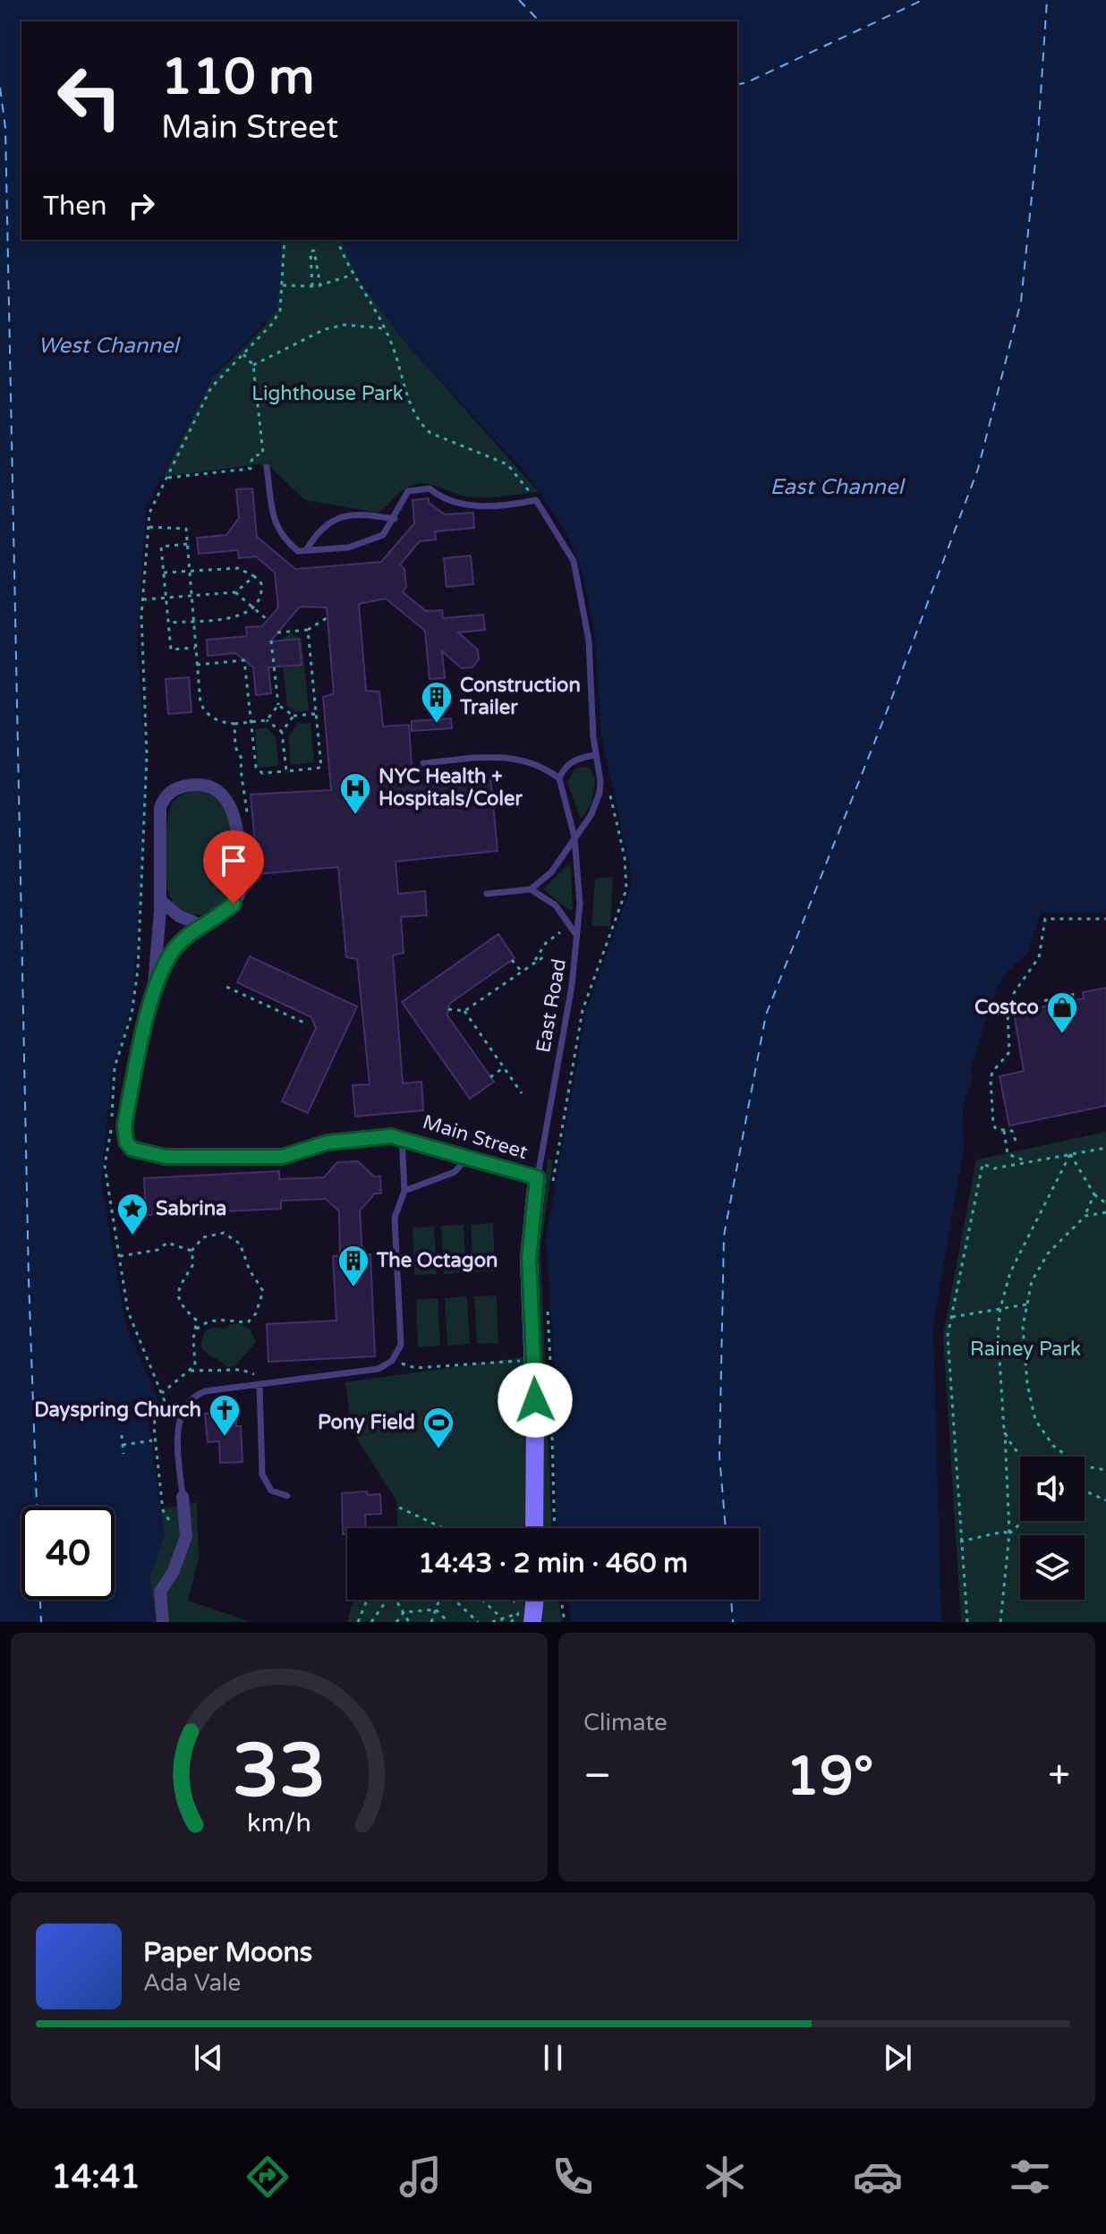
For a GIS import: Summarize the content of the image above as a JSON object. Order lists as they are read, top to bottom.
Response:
{
  "streets": {
    "street": ["Main Street"],
    "lane": ["East Road"]
  },
  "crossings": [
    ["East Road", "Main Street"]
  ],
  "water": ["West Channel", "East Channel"],
  "parks": ["Lighthouse Park", "Rainey Park"],
  "places": {
    "building": ["Construction Trailer", "The Octagon"],
    "hospital": ["NYC Health + Hospitals/Coler"],
    "shop": ["Costco"],
    "place": ["Sabrina"],
    "church": ["Dayspring Church"],
    "sports": ["Pony Field"]
  },
  "page": {
    "turn": ["110 m", "Main Street"],
    "then": "Then",
    "limit": "40",
    "trip": "14:43 · 2 min · 460 m",
    "tile": "Climate",
    "heat": ["−", "19°", "+"],
    "song": ["Paper Moons", "Ada Vale"],
    "tabs": "14:41",
    "gauge": ["33", "km/h"]
  }
}
